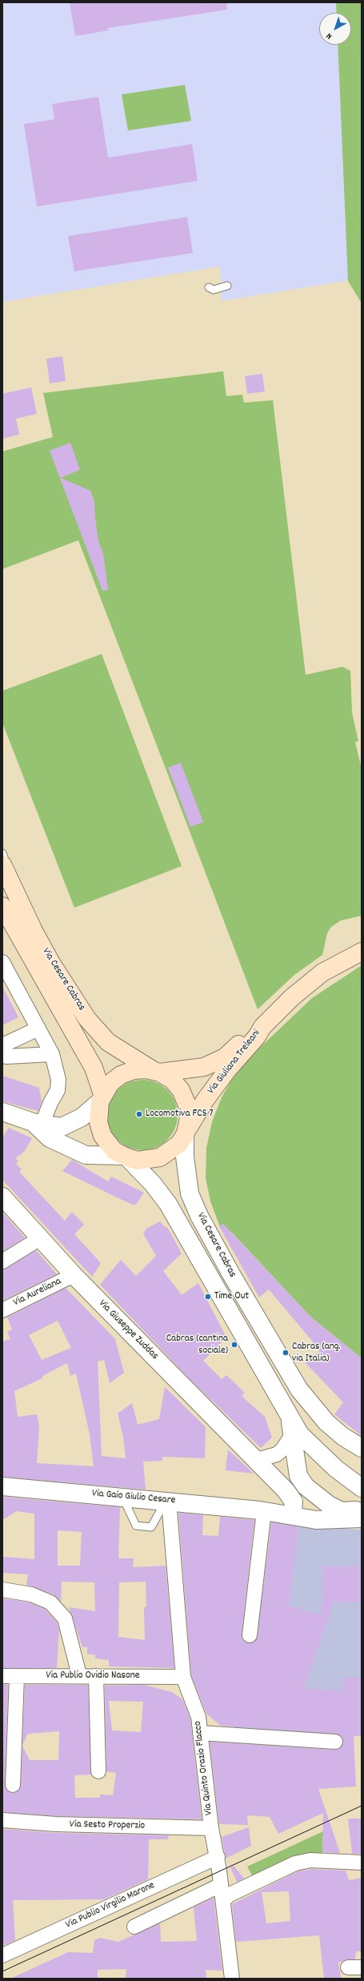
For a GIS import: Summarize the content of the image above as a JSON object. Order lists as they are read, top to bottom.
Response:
{
  "streets": {
    "main road": ["Via Cesare Cabras", "Via Giuliana Treleani"],
    "street": [
      "Via Aureliana",
      "Via Giuseppe Zuddas",
      "Via Gaio Giulio Cesare",
      "Via Publio Ovidio Nasone",
      "Via Quinto Orazio Flacco",
      "Via Sesto Properzio",
      "Via Publio Virgilio Marone"
    ]
  },
  "crossings": [
    ["Via Cesare Cabras", "Via Giuliana Treleani"],
    ["Via Aureliana", "Via Giuseppe Zuddas"],
    ["Via Gaio Giulio Cesare", "Via Quinto Orazio Flacco"],
    ["Via Publio Ovidio Nasone", "Via Quinto Orazio Flacco"],
    ["Via Quinto Orazio Flacco", "Via Sesto Properzio"],
    ["Via Quinto Orazio Flacco", "Via Publio Virgilio Marone"]
  ],
  "places": [
    "Locomotiva FCS 7",
    "Time Out",
    "Cabras (cantina sociale)",
    "Cabras (ang. via Italia)"
  ],
  "north": "bottom left"
}
